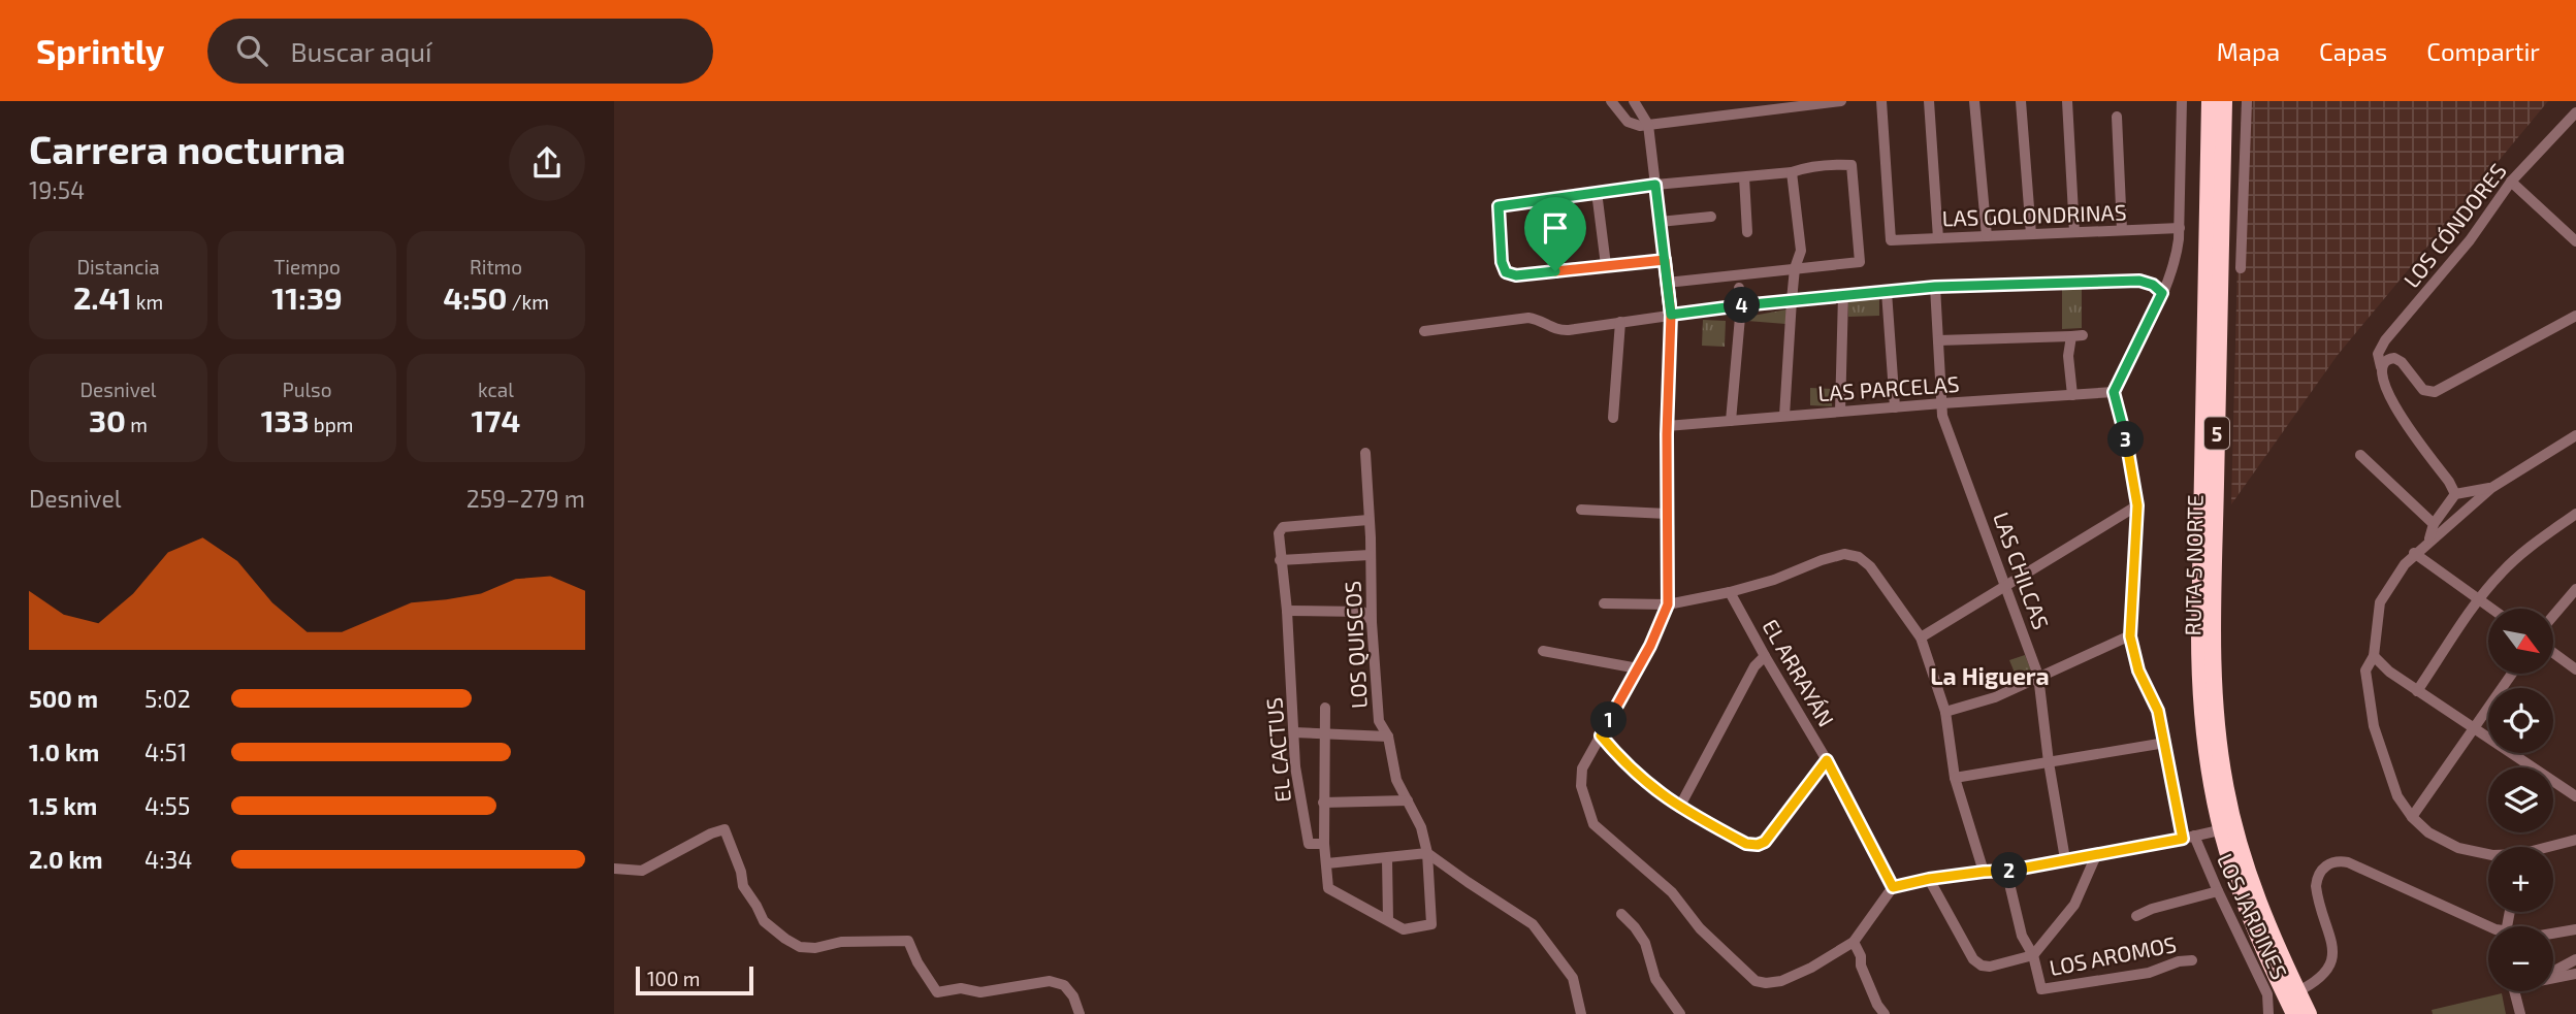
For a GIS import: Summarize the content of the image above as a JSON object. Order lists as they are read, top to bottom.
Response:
{
  "streets": {
    "highway": ["5", "RUTA 5 NORTE"],
    "street": [
      "LAS GOLONDRINAS",
      "LOS CÓNDORES",
      "LAS PARCELAS",
      "LAS CHILCAS",
      "LOS QUISCOS",
      "EL ARRAYÁN",
      "EL CACTUS",
      "LOS JARDINES",
      "LOS AROMOS"
    ]
  },
  "crossings": [
    ["LAS PARCELAS", "LAS CHILCAS"],
    ["LAS PARCELAS", "LOS JARDINES"],
    ["LOS QUISCOS", "EL CACTUS"]
  ],
  "districts": ["La Higuera"],
  "scale_bar": "100 m",
  "north": "bottom right",
  "page": {
    "header": "Sprintly",
    "search": "Buscar aquí",
    "nav": ["Mapa", "Capas", "Compartir"],
    "heading": ["Carrera nocturna", "19:54"],
    "stats": [
      ["Distancia", "2.41 km"],
      ["Tiempo", "11:39"],
      ["Ritmo", "4:50 /km"],
      ["Desnivel", "30 m"],
      ["Pulso", "133 bpm"],
      ["kcal", "174"]
    ],
    "pins": [
      "4",
      "3",
      "1",
      "2"
    ],
    "chart": ["Desnivel", "259–279 m"],
    "map_buttons": ["+", "−"],
    "list": [
      {
        "name": "500 m",
        "note": "5:02"
      },
      {
        "name": "1.0 km",
        "note": "4:51"
      },
      {
        "name": "1.5 km",
        "note": "4:55"
      },
      {
        "name": "2.0 km",
        "note": "4:34"
      }
    ],
    "scale": "100 m"
  }
}
